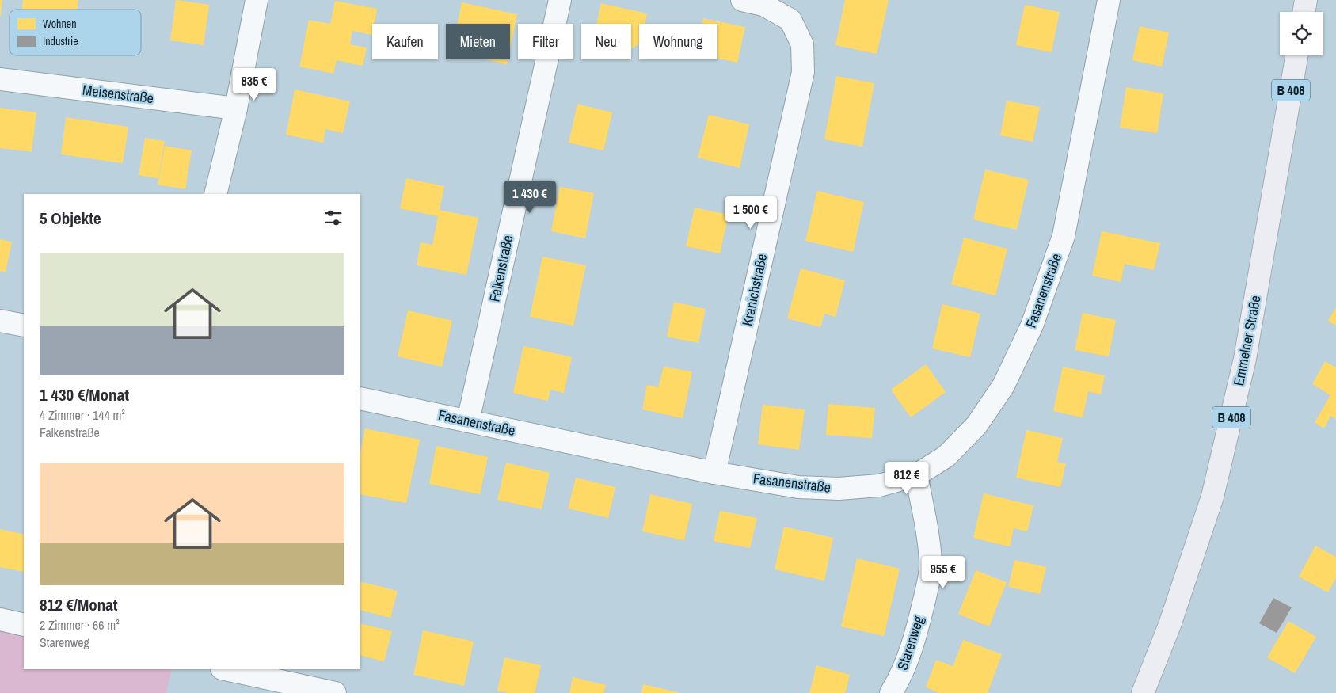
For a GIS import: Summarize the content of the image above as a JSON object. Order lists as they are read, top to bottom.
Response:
{
  "streets": {
    "main road": ["B 408", "Emmelner Straße"],
    "street": [
      "Meisenstraße",
      "Falkenstraße",
      "Kranichstraße",
      "Fasanenstraße",
      "Starenweg"
    ]
  },
  "crossings": [
    ["Falkenstraße", "Fasanenstraße"],
    ["Kranichstraße", "Fasanenstraße"],
    ["Fasanenstraße", "Starenweg"]
  ],
  "legend": ["Wohnen", "Industrie"],
  "page": {
    "chip": [
      "Kaufen",
      "Mieten",
      "Filter",
      "Neu",
      "Wohnung"
    ],
    "price": [
      "835 €",
      "1 430 €",
      "1 500 €",
      "812 €",
      "955 €"
    ],
    "heading": "5 Objekte",
    "list": [
      {
        "name": "1 430 €/Monat",
        "note": "4 Zimmer · 144 m² · Falkenstraße"
      },
      {
        "name": "812 €/Monat",
        "note": "2 Zimmer · 66 m² · Starenweg"
      }
    ]
  }
}
